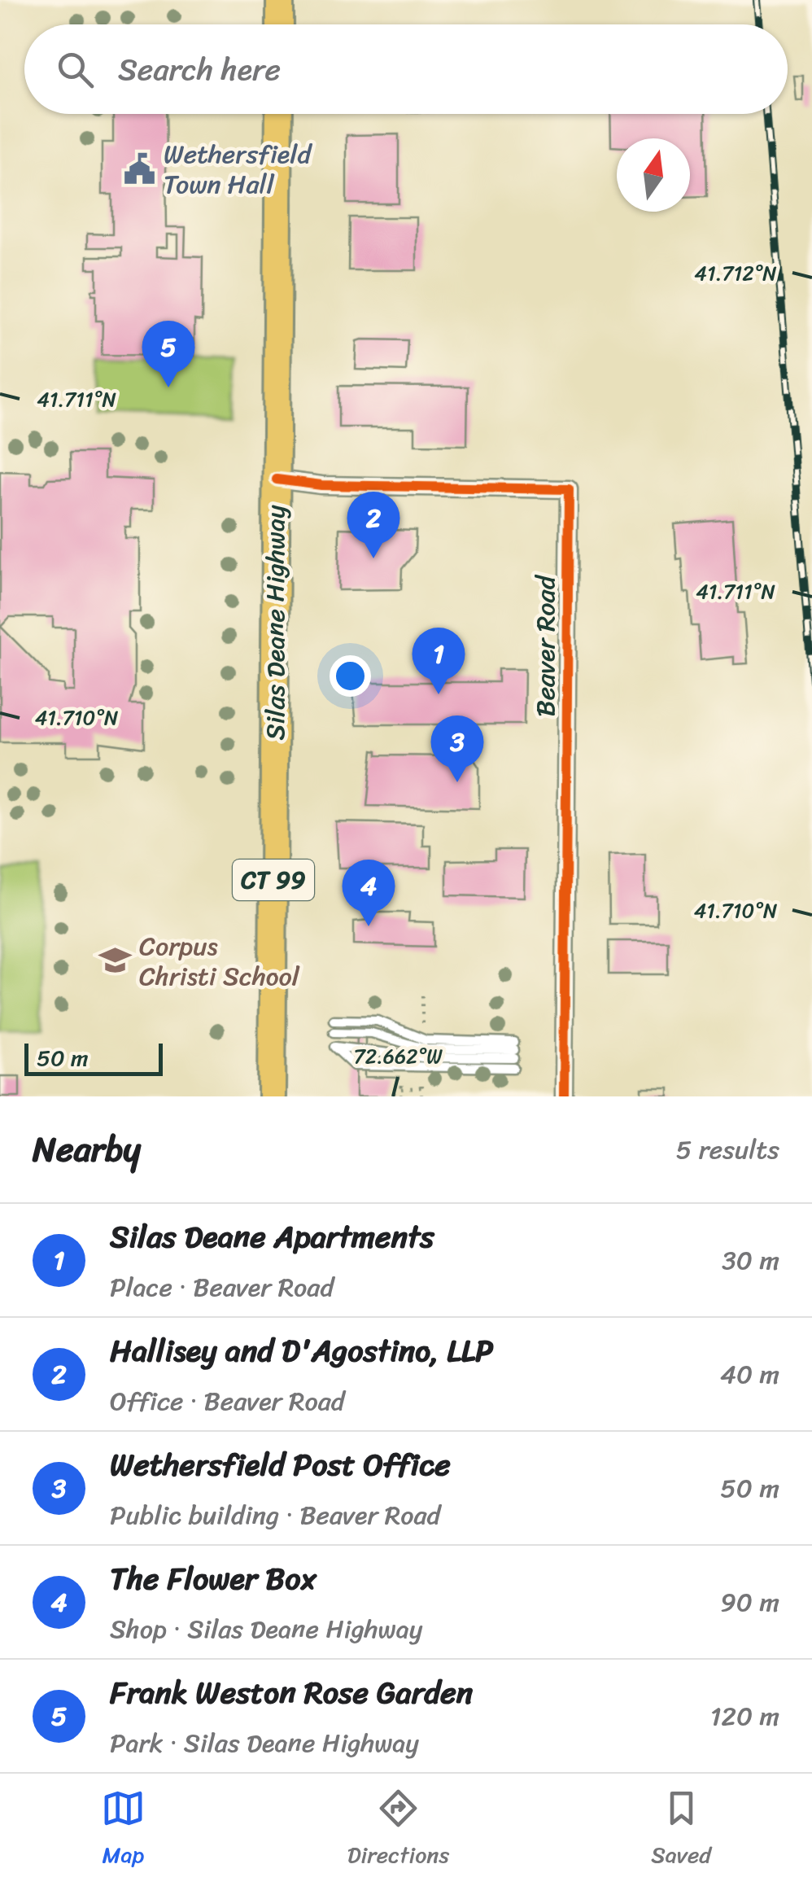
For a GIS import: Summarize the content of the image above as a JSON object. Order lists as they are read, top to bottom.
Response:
{
  "streets": {
    "main road": ["Silas Deane Highway", "CT 99"],
    "street": ["Beaver Road"]
  },
  "crossings": [
    ["Silas Deane Highway", "Beaver Road"]
  ],
  "places": {
    "public building": ["Wethersfield Town Hall"],
    "school or university": ["Corpus Christi School"]
  },
  "scale_bar": "50 m",
  "north": "top",
  "page": {
    "search": "Search here",
    "pins": [
      "5",
      "2",
      "1",
      "3",
      "4"
    ],
    "scale": "50 m",
    "heading": ["Nearby", "5 results"],
    "list": [
      {
        "mark": "1",
        "name": "Silas Deane Apartments",
        "note": "Place · Beaver Road",
        "value": "30 m"
      },
      {
        "mark": "2",
        "name": "Hallisey and D'Agostino, LLP",
        "note": "Office · Beaver Road",
        "value": "40 m"
      },
      {
        "mark": "3",
        "name": "Wethersfield Post Office",
        "note": "Public building · Beaver Road",
        "value": "50 m"
      },
      {
        "mark": "4",
        "name": "The Flower Box",
        "note": "Shop · Silas Deane Highway",
        "value": "90 m"
      },
      {
        "mark": "5",
        "name": "Frank Weston Rose Garden",
        "note": "Park · Silas Deane Highway",
        "value": "120 m"
      }
    ],
    "nav": ["Map", "Directions", "Saved"]
  },
  "coordinates": [
    "41.712°N",
    "41.711°N",
    "41.710°N",
    "72.662°W"
  ]
}
